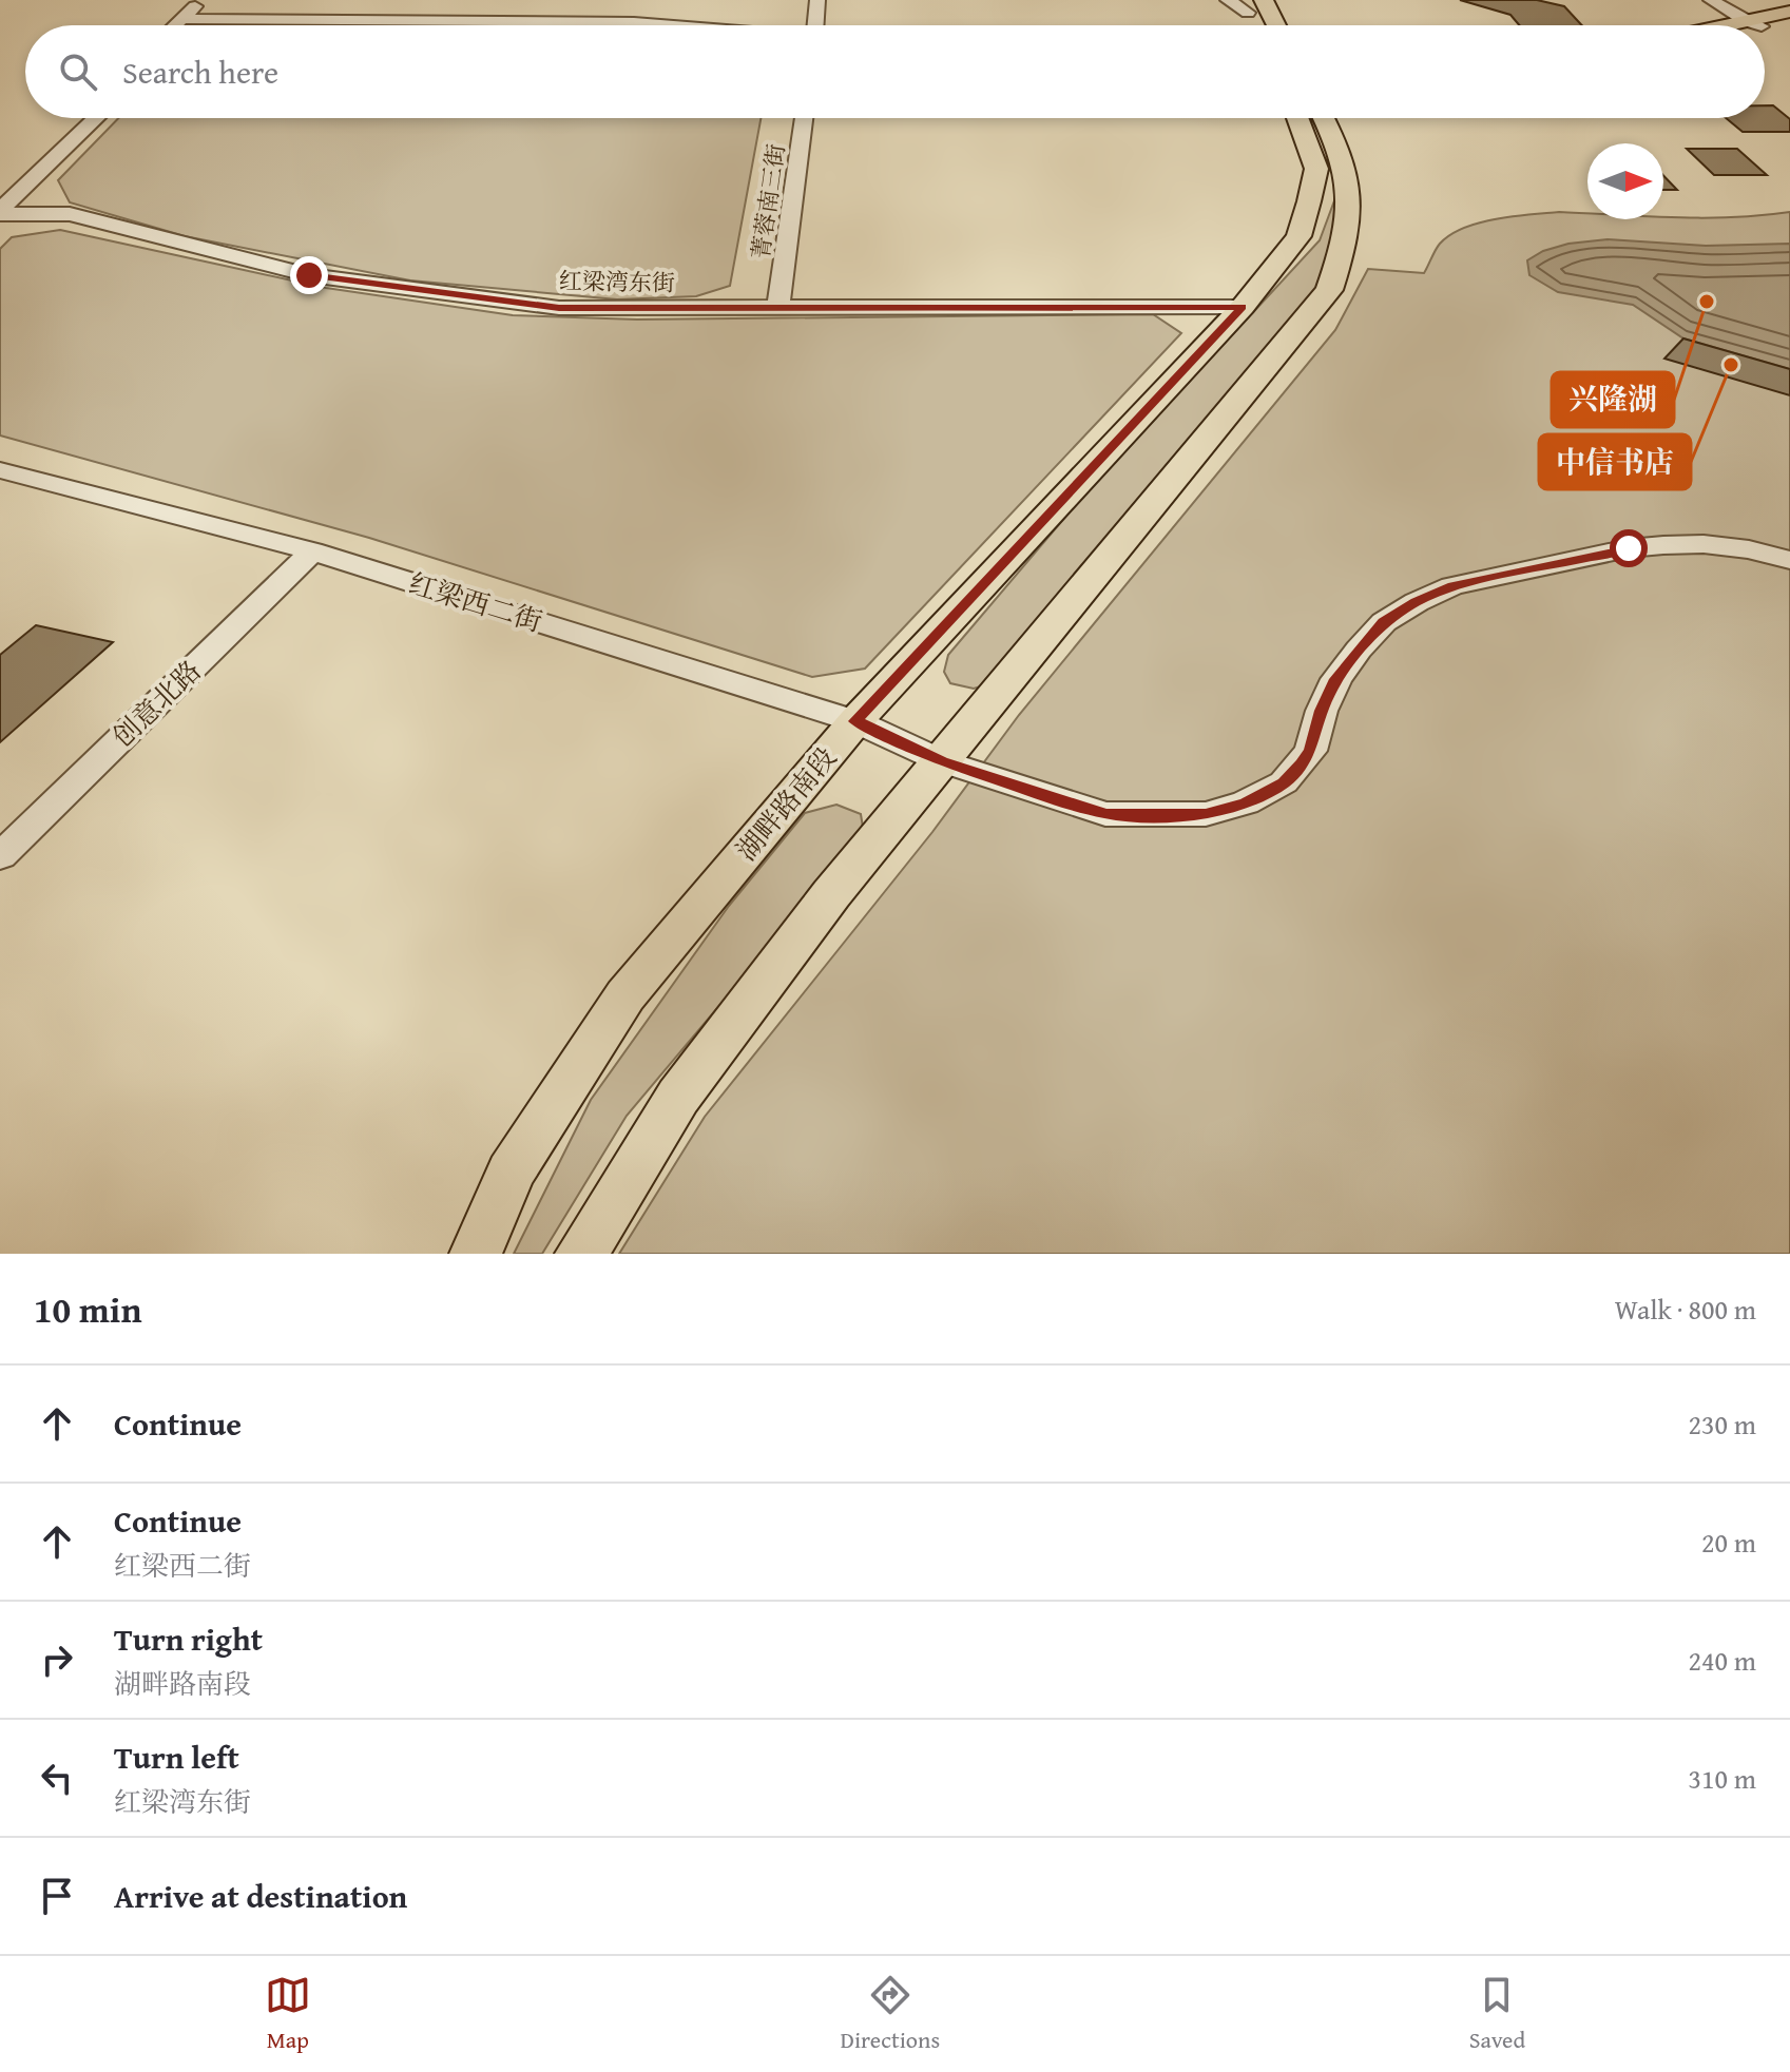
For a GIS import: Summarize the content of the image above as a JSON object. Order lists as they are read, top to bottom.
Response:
{
  "streets": {
    "main road": ["湖畔路南段"],
    "street": [
      "菁蓉南三街",
      "红梁湾东街",
      "红梁西二街",
      "创意北路"
    ]
  },
  "crossings": [
    ["菁蓉南三街", "红梁湾东街"],
    ["红梁湾东街", "湖畔路南段"],
    ["红梁西二街", "创意北路"],
    ["红梁西二街", "湖畔路南段"]
  ],
  "places": ["兴隆湖", "中信书店"],
  "north": "right",
  "page": {
    "search": "Search here",
    "heading": ["10 min", "Walk · 800 m"],
    "list": [
      ["Continue", "230 m"],
      ["Continue", "红梁西二街", "20 m"],
      ["Turn right", "湖畔路南段", "240 m"],
      ["Turn left", "红梁湾东街", "310 m"],
      "Arrive at destination"
    ],
    "nav": ["Map", "Directions", "Saved"]
  }
}
